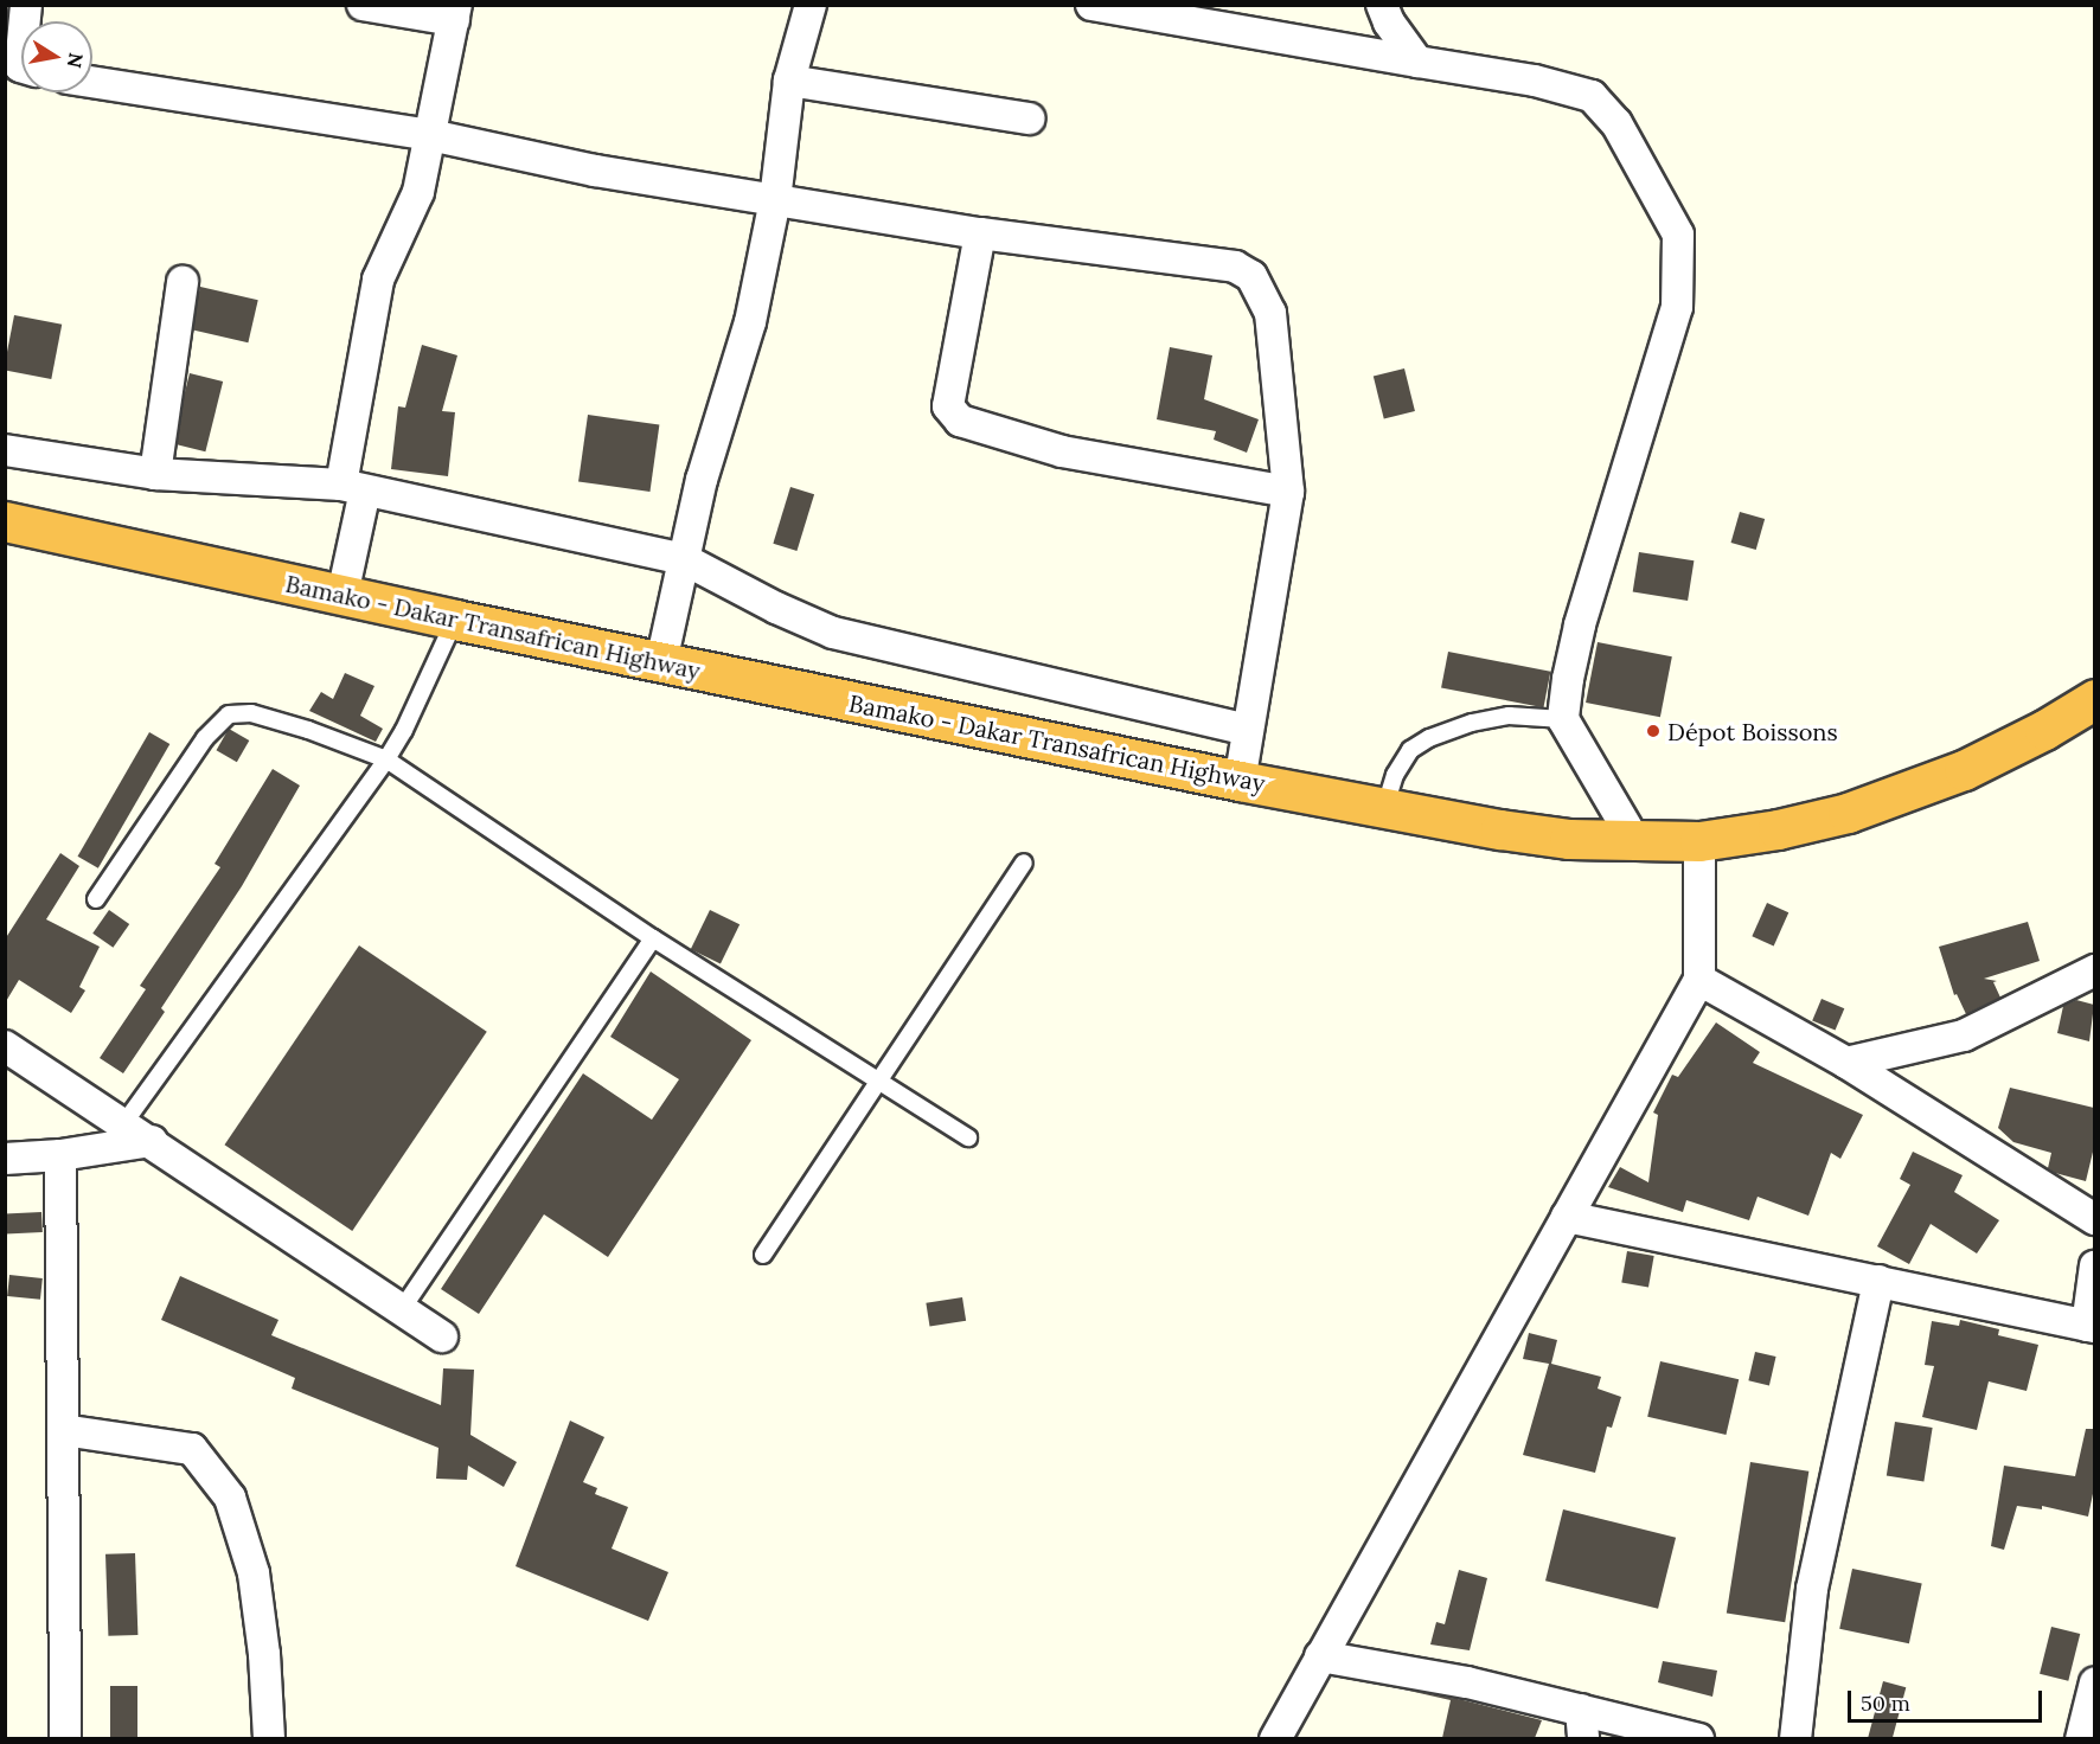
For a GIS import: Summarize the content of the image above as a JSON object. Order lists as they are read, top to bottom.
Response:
{
  "streets": {
    "highway": ["Bamako - Dakar Transafrican Highway"]
  },
  "places": ["Dépot Boissons"],
  "scale_bar": "50 m",
  "north": "right"
}
